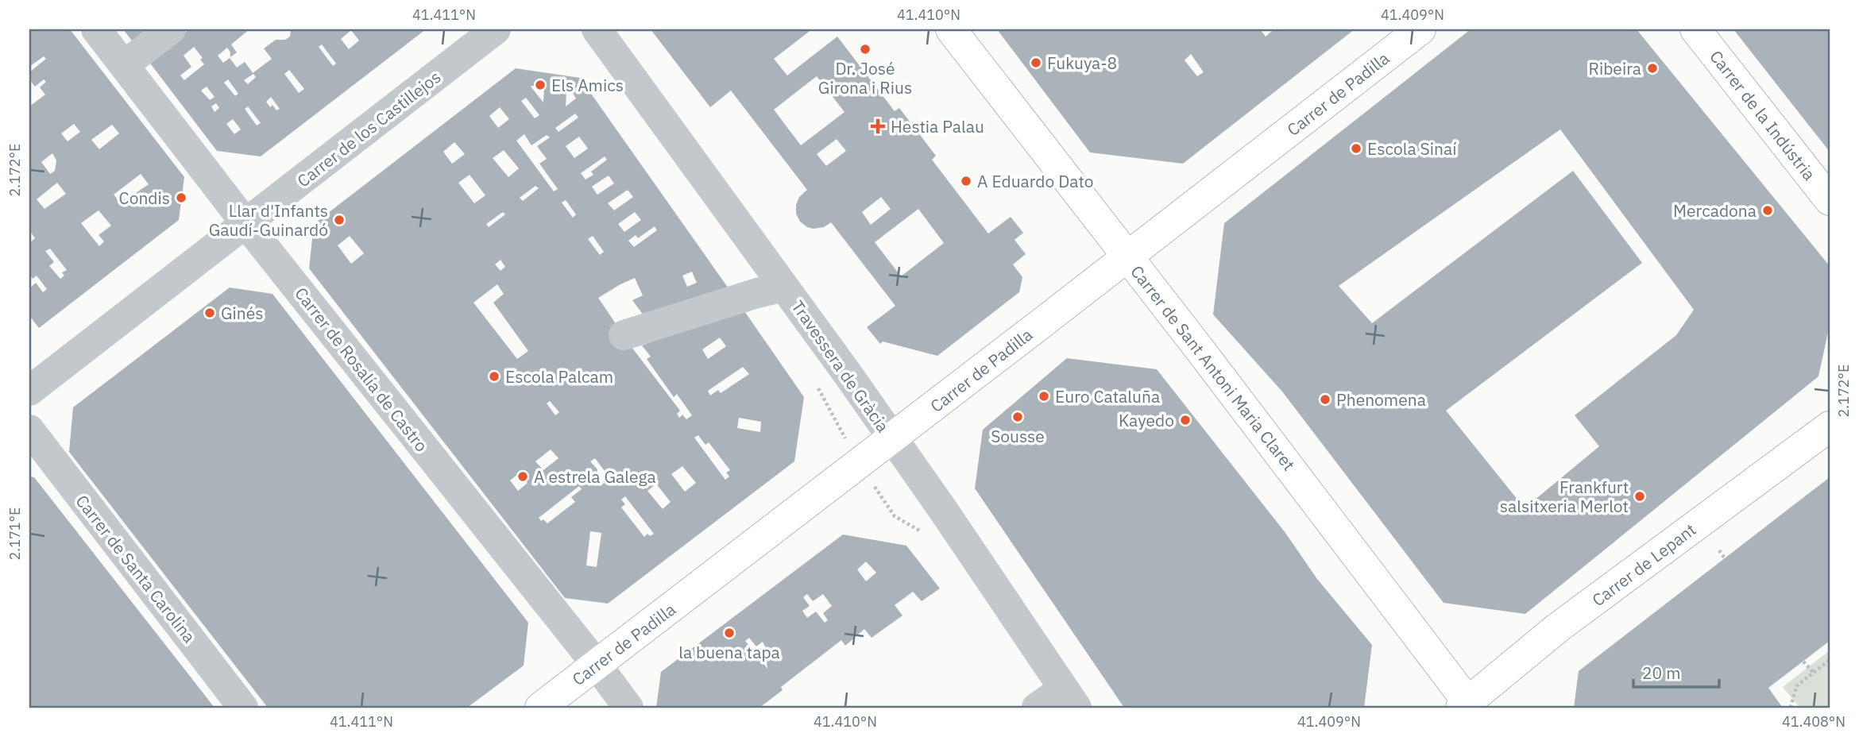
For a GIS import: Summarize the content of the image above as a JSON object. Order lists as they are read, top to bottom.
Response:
{
  "streets": {
    "main road": [
      "Carrer de Padilla",
      "Carrer de la Indústria",
      "Carrer de Sant Antoni Maria Claret",
      "Carrer de Lepant"
    ],
    "street": [
      "Carrer de los Castillejos",
      "Travessera de Gràcia",
      "Carrer de Rosalía de Castro",
      "Carrer de Santa Carolina"
    ]
  },
  "crossings": [
    ["Carrer de Padilla", "Travessera de Gràcia"],
    ["Carrer de Padilla", "Carrer de Sant Antoni Maria Claret"],
    ["Carrer de Padilla", "Carrer de Rosalía de Castro"],
    ["Carrer de los Castillejos", "Carrer de Rosalía de Castro"],
    ["Carrer de Sant Antoni Maria Claret", "Carrer de Lepant"]
  ],
  "places": {
    "other": [
      "Dr. José Girona i Rius",
      "Fukuya-8",
      "Ribeira",
      "Els Amics",
      "Escola Sinaí",
      "A Eduardo Dato",
      "Condis",
      "Mercadona",
      "Llar d'Infants Gaudí-Guinardó",
      "Ginés",
      "Escola Palcam",
      "Euro Cataluña",
      "Phenomena",
      "Sousse",
      "Kayedo",
      "A estrela Galega",
      "Frankfurt salsitxeria Merlot",
      "la buena tapa"
    ],
    "health": ["Hestia Palau"]
  },
  "scale_bar": "20 m",
  "coordinates": [
    "41.411°N",
    "41.410°N",
    "41.409°N",
    "2.172°E",
    "2.171°E",
    "41.408°N"
  ]
}
